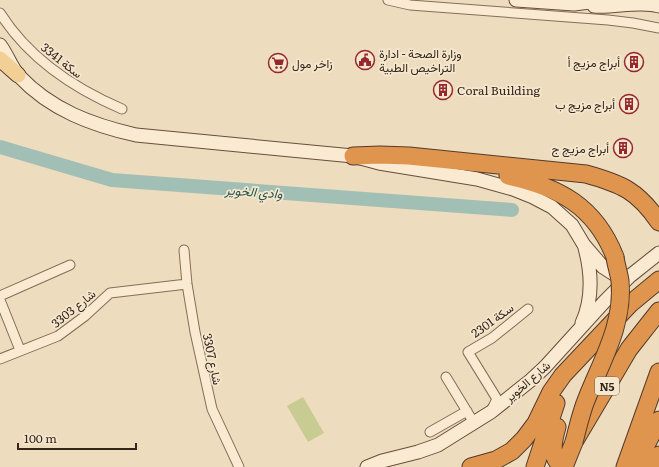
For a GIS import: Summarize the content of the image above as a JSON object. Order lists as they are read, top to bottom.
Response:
{
  "streets": {
    "highway": ["N5"],
    "street": [
      "سكة 3341",
      "3303 شارع",
      "سكة 2301",
      "3307 شارع",
      "شارع الخوير"
    ]
  },
  "crossings": [
    ["3303 شارع", "3307 شارع"],
    ["سكة 2301", "شارع الخوير"]
  ],
  "water": ["وادي الخوير"],
  "places": {
    "public building": ["وزارة الصحة - ادارة التراخيص الطبية"],
    "building": [
      "أبراج مزيج أ",
      "Coral Building",
      "أبراج مزيج ب",
      "أبراج مزيج ج"
    ],
    "supermarket": ["زاخر مول"]
  },
  "scale_bar": "100 m"
}
